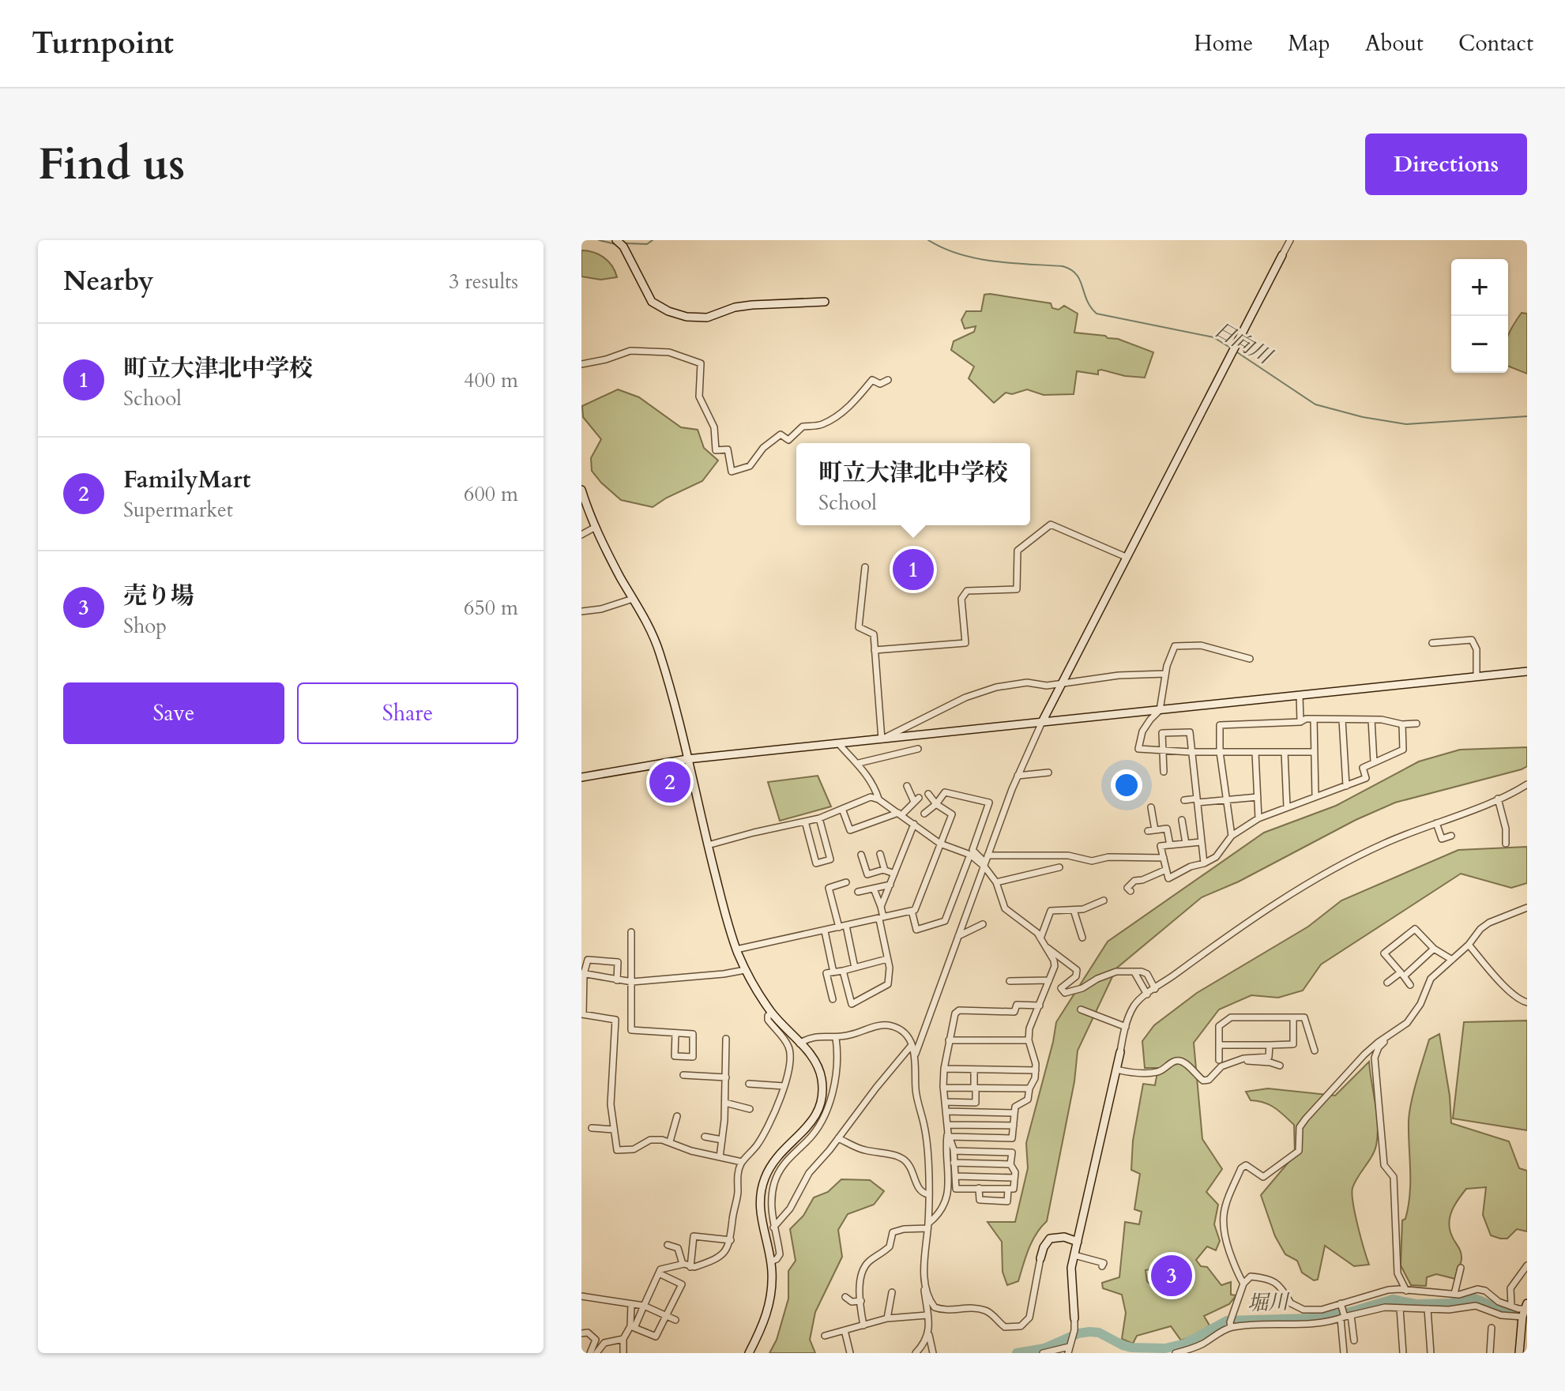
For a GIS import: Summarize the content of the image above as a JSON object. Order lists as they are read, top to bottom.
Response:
{
  "water": ["日向川", "堀川"],
  "page": {
    "header": "Turnpoint",
    "nav": [
      "Home",
      "Map",
      "About",
      "Contact"
    ],
    "buttons": [
      "Directions",
      ["Save", "Share"]
    ],
    "title": "Find us",
    "heading": ["Nearby", "3 results"],
    "map_buttons": ["+", "−"],
    "list": [
      {
        "mark": "1",
        "name": "町立大津北中学校",
        "note": "School",
        "value": "400 m"
      },
      {
        "mark": "2",
        "name": "FamilyMart",
        "note": "Supermarket",
        "value": "600 m"
      },
      {
        "mark": "3",
        "name": "売り場",
        "note": "Shop",
        "value": "650 m"
      }
    ],
    "popup": ["町立大津北中学校", "School"],
    "pins": ["1", "2", "3"]
  }
}
